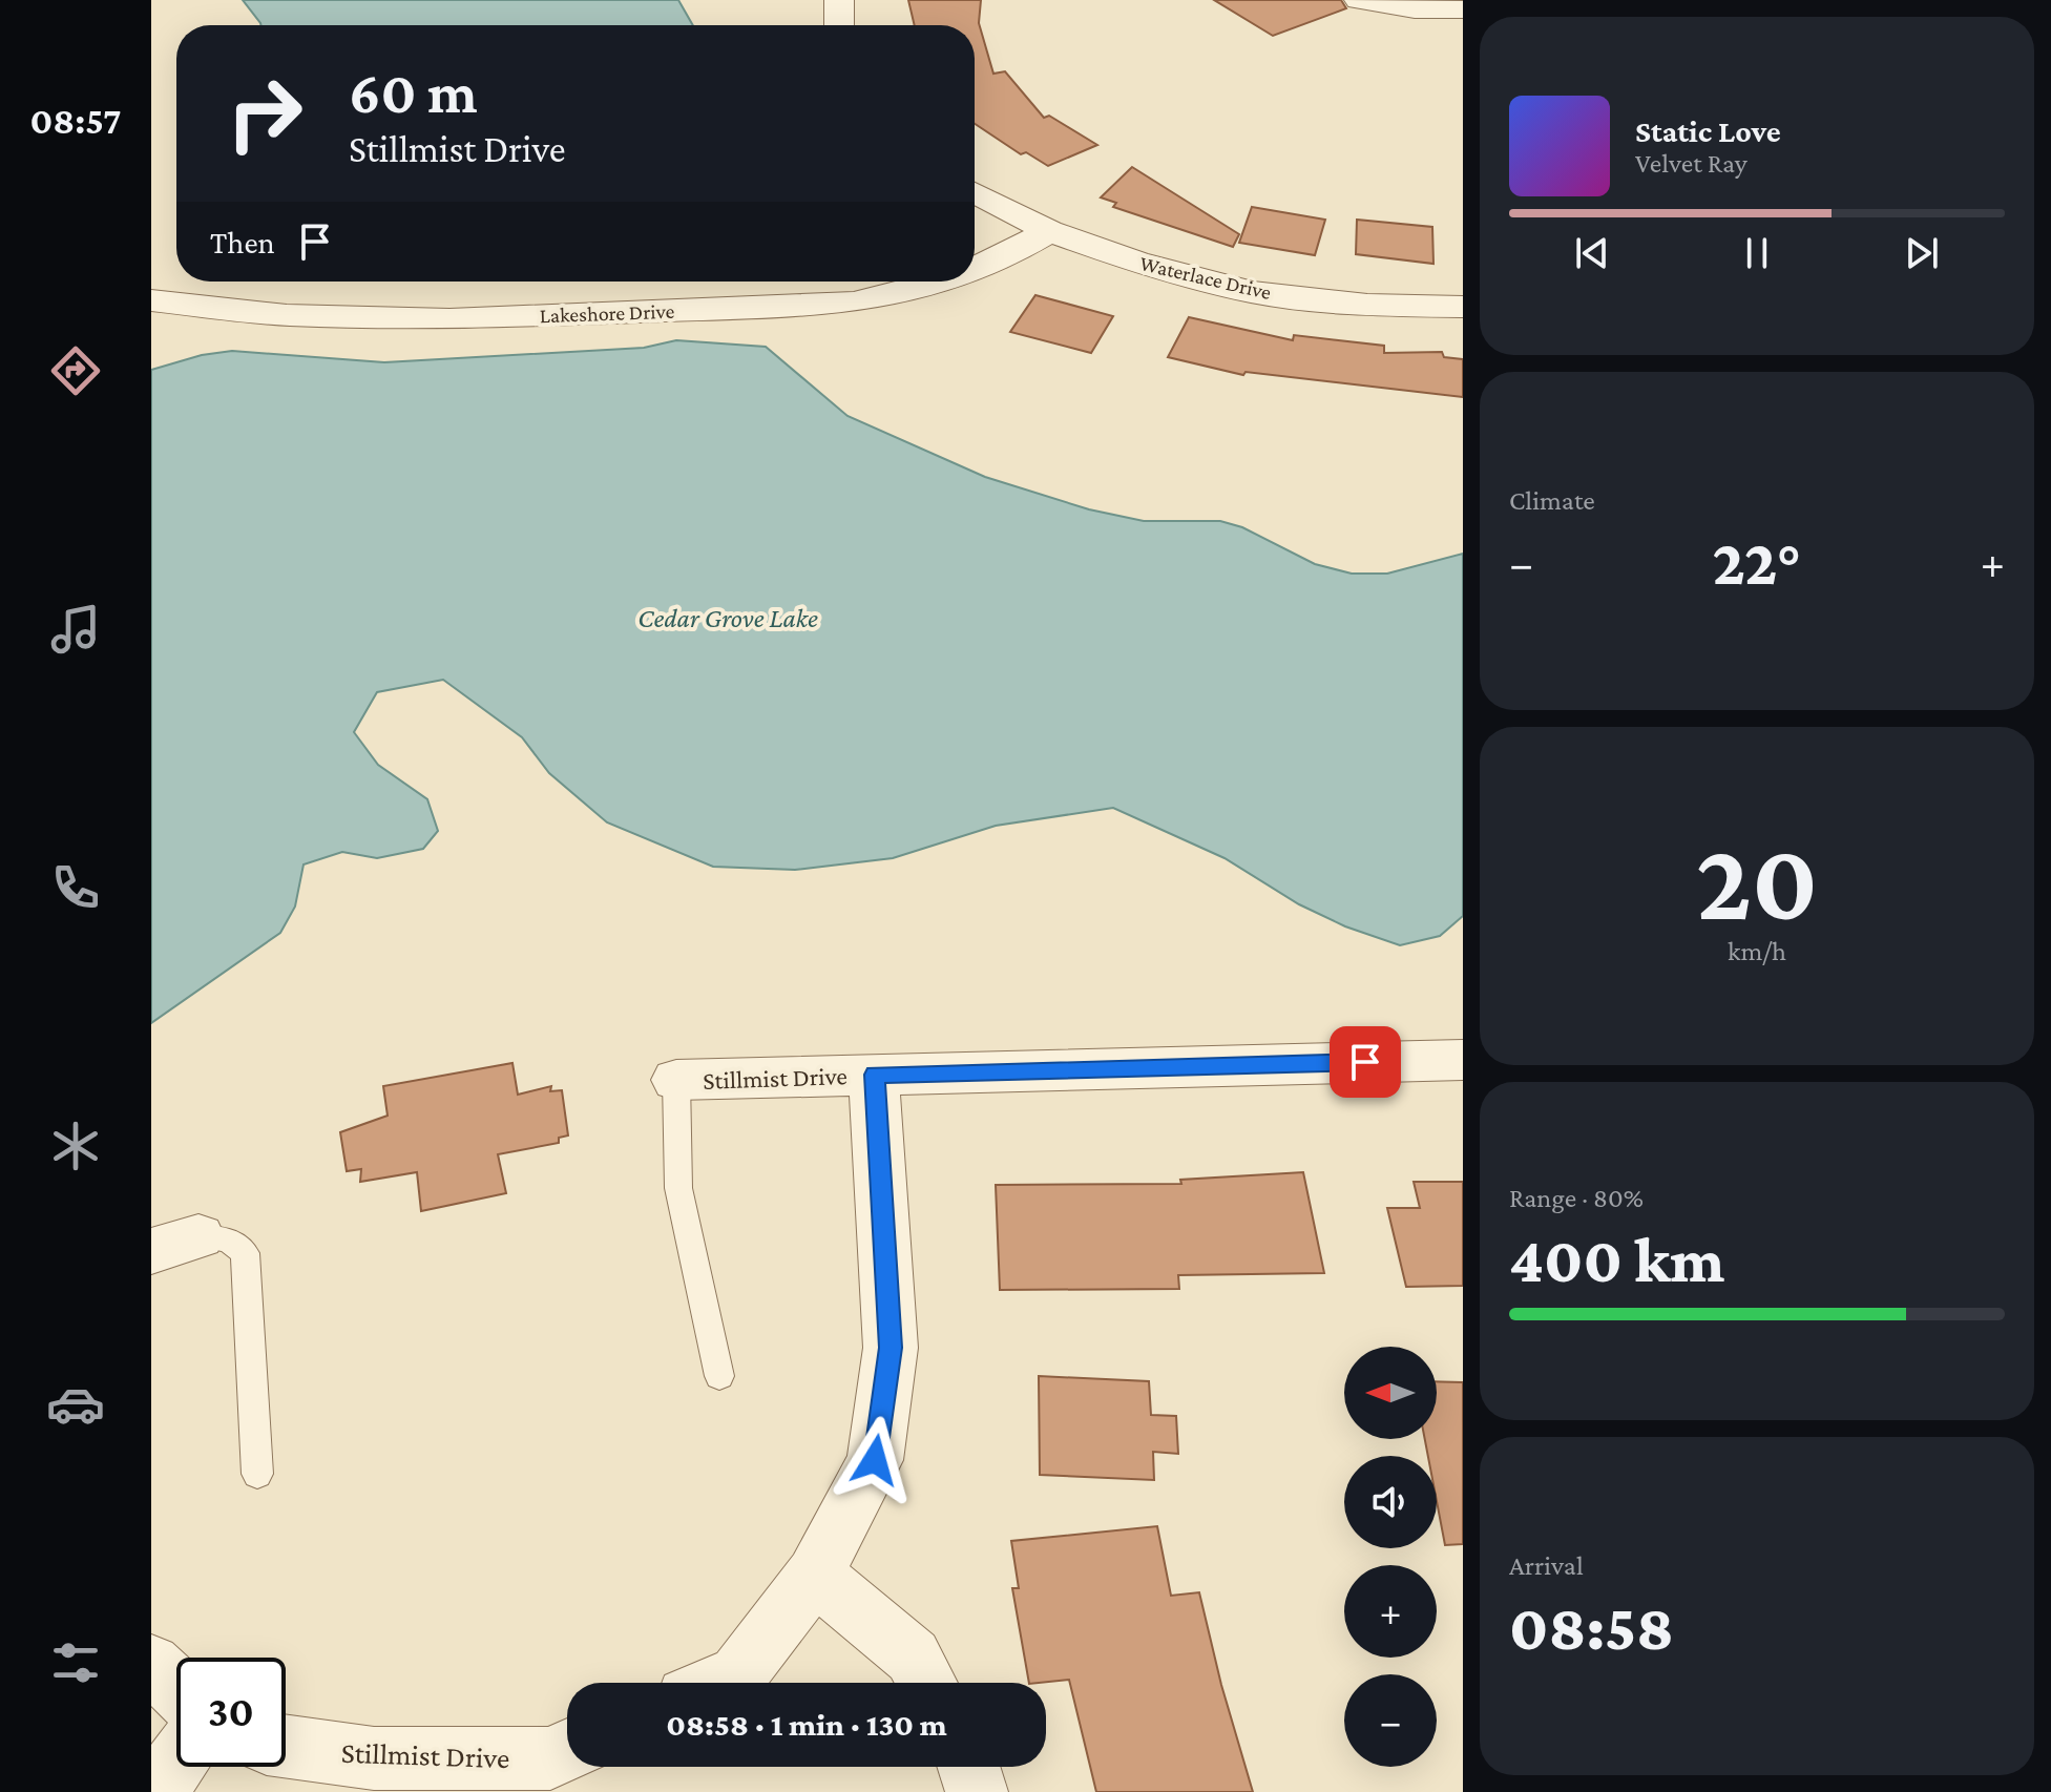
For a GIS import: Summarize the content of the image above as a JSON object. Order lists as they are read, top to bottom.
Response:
{
  "streets": {
    "street": ["Waterlace Drive", "Lakeshore Drive", "Stillmist Drive"]
  },
  "crossings": [
    ["Waterlace Drive", "Lakeshore Drive"]
  ],
  "water": ["Cedar Grove Lake"],
  "north": "left",
  "page": {
    "tabs": "08:57",
    "turn": ["60 m", "Stillmist Drive"],
    "song": ["Static Love", "Velvet Ray"],
    "then": "Then",
    "tile": [
      "Climate",
      ["20", "km/h"],
      ["Range · 80%", "400 km"],
      ["Arrival", "08:58"]
    ],
    "heat": ["−", "22°", "+"],
    "map_buttons": ["+", "−"],
    "limit": "30",
    "trip": "08:58 · 1 min · 130 m"
  }
}
